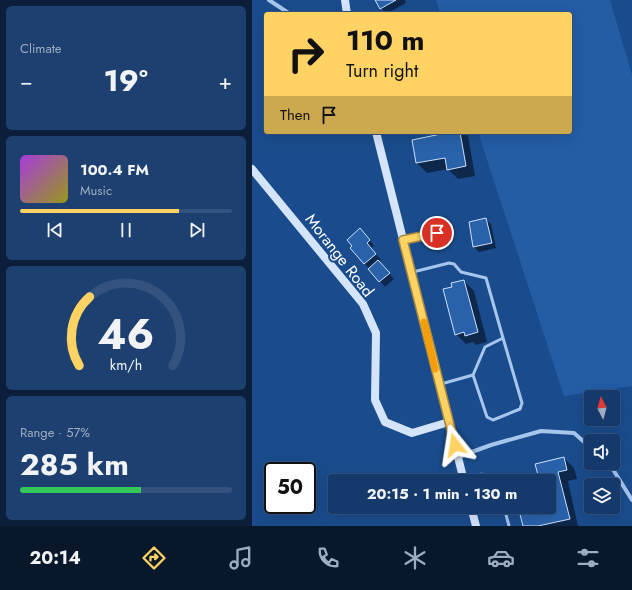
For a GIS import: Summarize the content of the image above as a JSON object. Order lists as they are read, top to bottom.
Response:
{
  "streets": {
    "main road": ["Morange Road"]
  },
  "north": "top",
  "page": {
    "tile": [
      "Climate",
      ["Range · 57%", "285 km"]
    ],
    "turn": ["110 m", "Turn right"],
    "heat": ["−", "19°", "+"],
    "then": "Then",
    "song": ["100.4 FM", "Music"],
    "limit": "50",
    "trip": "20:15 · 1 min · 130 m",
    "tabs": "20:14",
    "gauge": ["46", "km/h"]
  }
}
